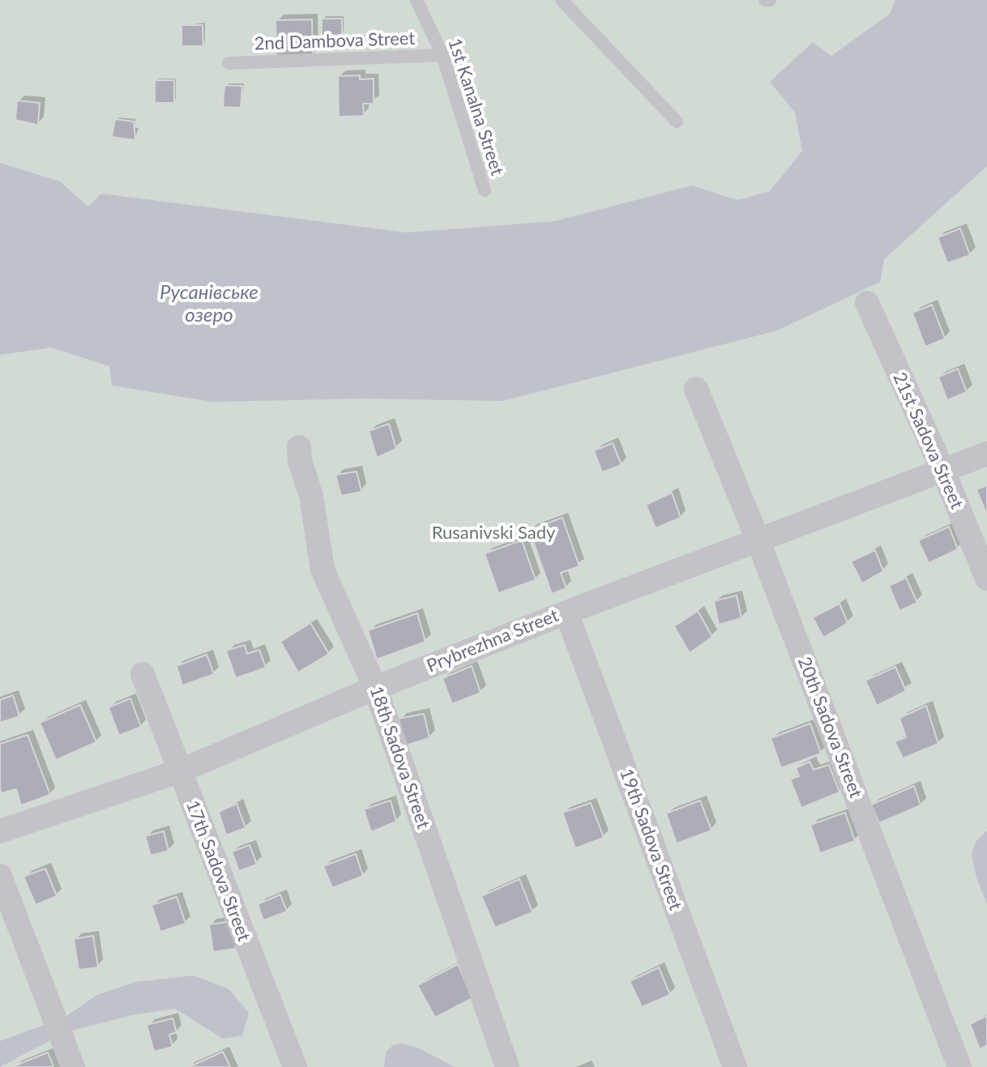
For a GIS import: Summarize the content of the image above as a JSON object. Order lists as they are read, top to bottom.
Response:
{
  "streets": {
    "street": [
      "21st Sadova Street",
      "Prybrezhna Street",
      "20th Sadova Street",
      "18th Sadova Street",
      "19th Sadova Street",
      "17th Sadova Street"
    ],
    "lane": ["2nd Dambova Street", "1st Kanalna Street"]
  },
  "crossings": [
    ["2nd Dambova Street", "1st Kanalna Street"],
    ["21st Sadova Street", "Prybrezhna Street"],
    ["Prybrezhna Street", "20th Sadova Street"],
    ["Prybrezhna Street", "18th Sadova Street"],
    ["Prybrezhna Street", "19th Sadova Street"],
    ["Prybrezhna Street", "17th Sadova Street"]
  ],
  "water": ["Русанівське озеро"],
  "parks": ["Rusanivski Sady"]
}
